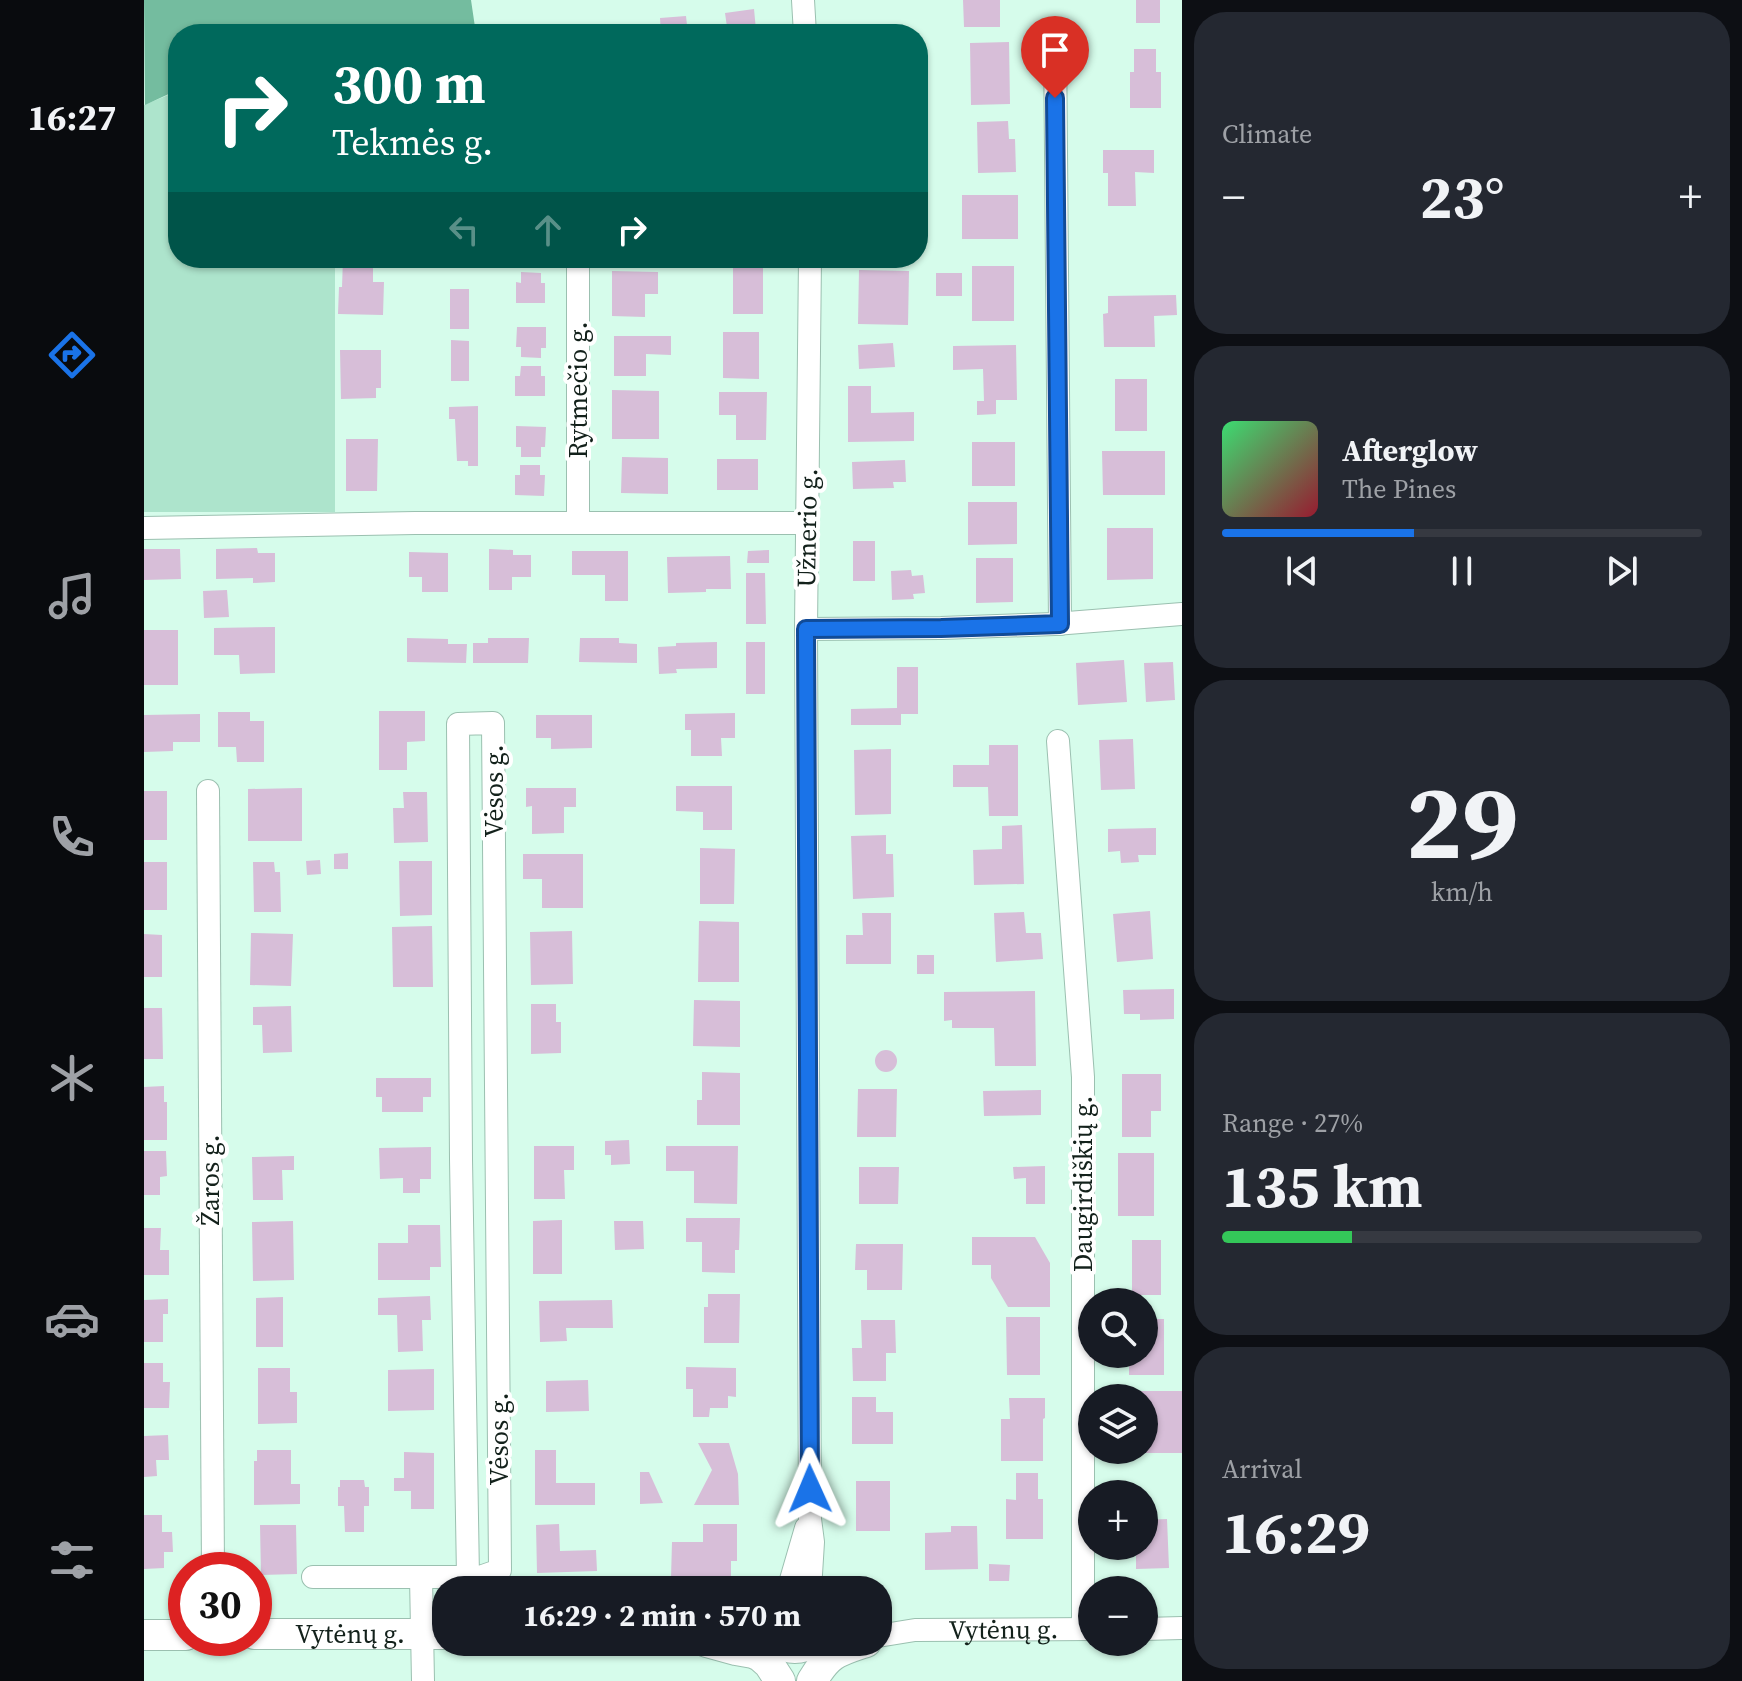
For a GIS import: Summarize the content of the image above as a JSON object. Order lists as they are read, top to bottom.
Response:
{
  "streets": {
    "main road": ["Vytėnų g."],
    "street": [
      "Rytmečio g.",
      "Užnerio g.",
      "Vėsos g.",
      "Žaros g.",
      "Daugirdiškių g."
    ]
  },
  "page": {
    "tabs": "16:27",
    "tile": [
      "Climate",
      ["29", "km/h"],
      ["Range · 27%", "135 km"],
      ["Arrival", "16:29"]
    ],
    "turn": ["300 m", "Tekmės g."],
    "heat": ["−", "23°", "+"],
    "song": ["Afterglow", "The Pines"],
    "map_buttons": ["+", "−"],
    "limit": "30",
    "trip": "16:29 · 2 min · 570 m"
  }
}
